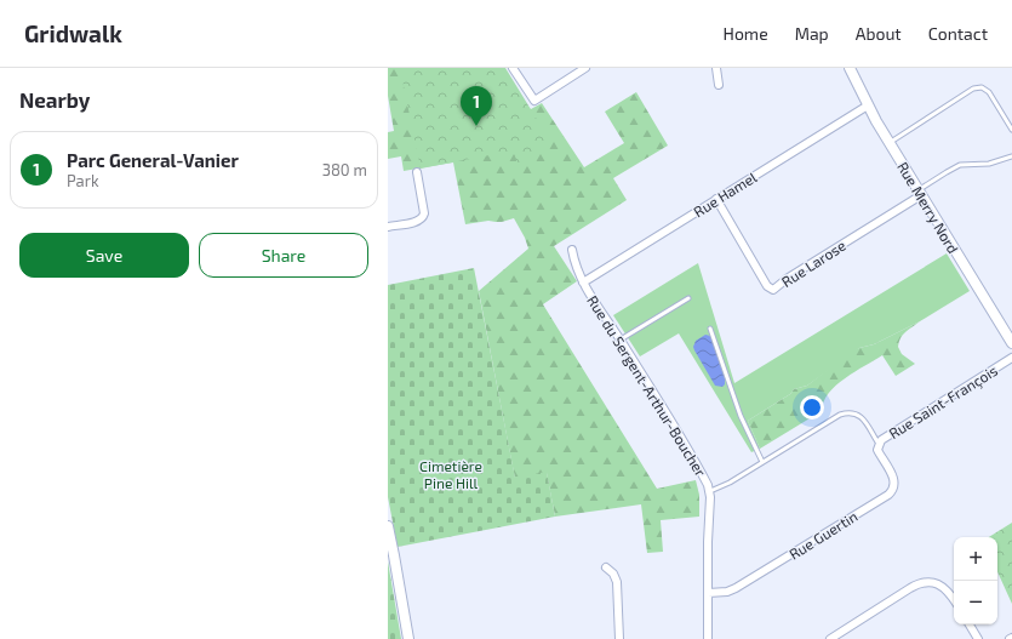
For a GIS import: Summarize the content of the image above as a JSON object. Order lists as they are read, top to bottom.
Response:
{
  "streets": {
    "main road": ["Rue Merry Nord"],
    "street": [
      "Rue Hamel",
      "Rue Larose",
      "Rue du Sergent-Arthur-Boucher",
      "Rue Saint-François",
      "Rue Guertin"
    ]
  },
  "crossings": [
    ["Rue Hamel", "Rue Merry Nord"],
    ["Rue Hamel", "Rue Larose"],
    ["Rue Hamel", "Rue du Sergent-Arthur-Boucher"],
    ["Rue Merry Nord", "Rue Larose"],
    ["Rue du Sergent-Arthur-Boucher", "Rue Guertin"],
    ["Rue Saint-François", "Rue Guertin"]
  ],
  "parks": ["Cimetière Pine Hill"],
  "page": {
    "header": "Gridwalk",
    "nav": [
      "Home",
      "Map",
      "About",
      "Contact"
    ],
    "heading": "Nearby",
    "pins": "1",
    "list": [
      {
        "mark": "1",
        "name": "Parc General-Vanier",
        "note": "Park",
        "value": "380 m"
      }
    ],
    "buttons": ["Save", "Share"],
    "map_buttons": ["+", "−"]
  }
}
